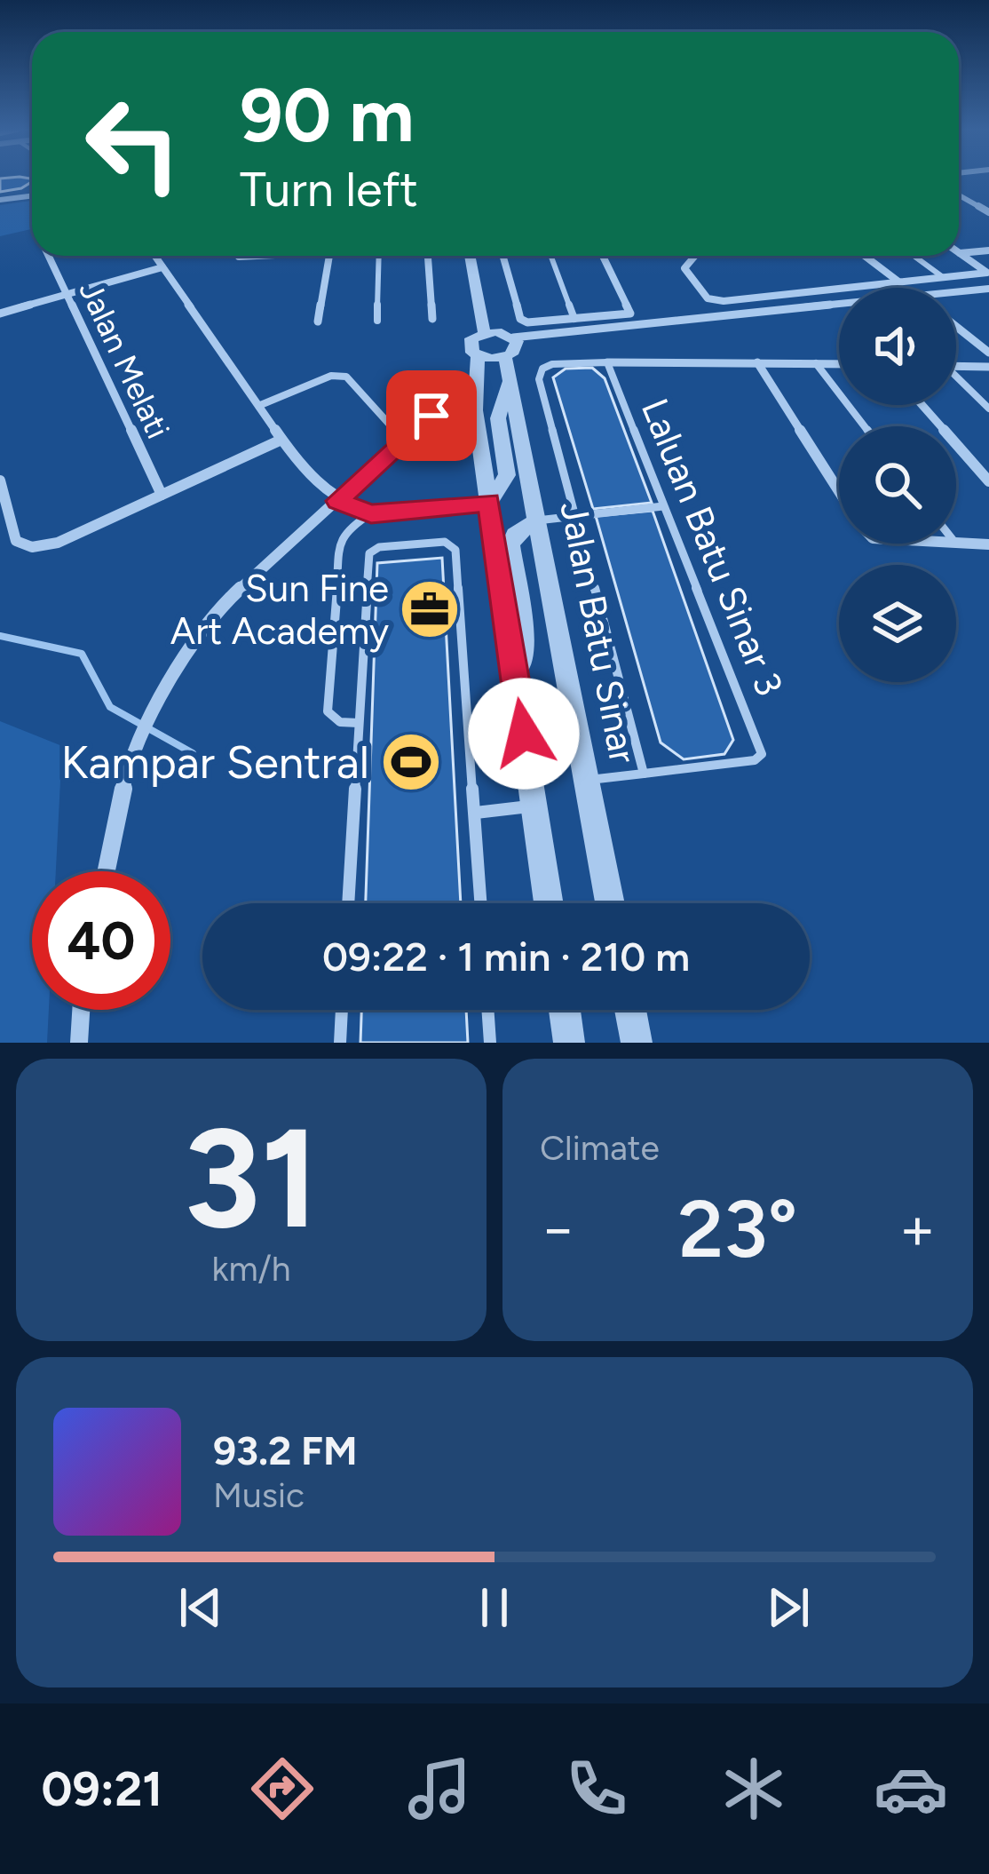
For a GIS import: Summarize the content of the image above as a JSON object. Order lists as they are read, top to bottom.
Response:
{
  "streets": {
    "street": ["Jalan Melati", "Jalan Batu Sinar"],
    "lane": ["Laluan Batu Sinar 3"]
  },
  "places": {
    "office": ["Sun Fine Art Academy"],
    "sports": ["Kampar Sentral"]
  },
  "page": {
    "turn": ["90 m", "Turn left"],
    "limit": "40",
    "trip": "09:22 · 1 min · 210 m",
    "tile": [
      ["31", "km/h"],
      "Climate"
    ],
    "heat": ["−", "23°", "+"],
    "song": ["93.2 FM", "Music"],
    "tabs": "09:21"
  }
}
